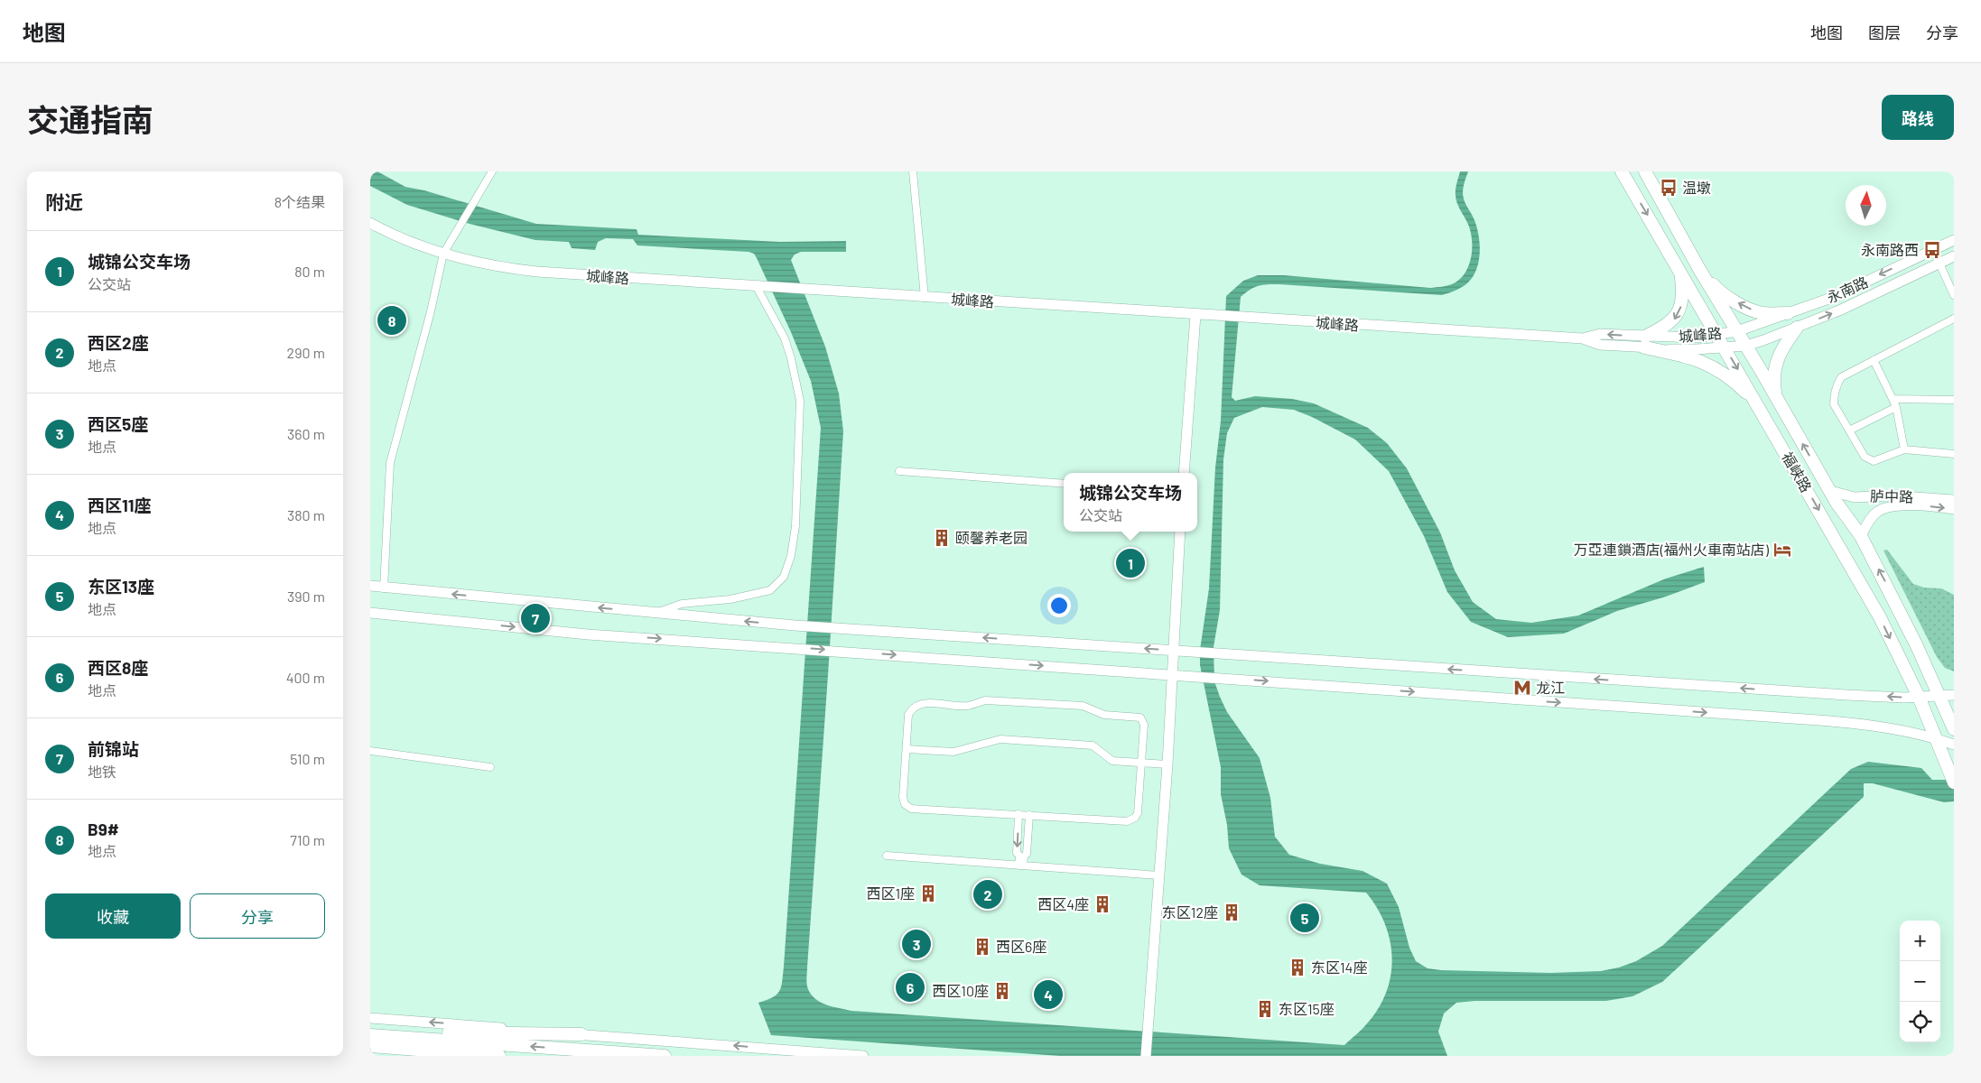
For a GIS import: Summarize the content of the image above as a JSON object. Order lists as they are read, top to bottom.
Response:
{
  "streets": {
    "highway": ["福峡路"],
    "street": ["城峰路", "永南路", "胪中路"]
  },
  "crossings": [
    ["城峰路", "永南路"],
    ["城峰路", "福峡路"],
    ["永南路", "福峡路"],
    ["福峡路", "胪中路"]
  ],
  "places": {
    "bus stop": ["温墩", "永南路西"],
    "building": [
      "颐馨养老园",
      "西区1座",
      "西区4座",
      "东区12座",
      "西区6座",
      "东区14座",
      "西区10座",
      "东区15座"
    ],
    "hotel": ["万亞連鎖酒店(福州火車南站店)"],
    "metro station": ["龙江"]
  },
  "north": "top",
  "page": {
    "header": "地图",
    "nav": ["地图", "图层", "分享"],
    "title": "交通指南",
    "buttons": [
      "路线",
      ["收藏", "分享"]
    ],
    "heading": ["附近", "8个结果"],
    "list": [
      {
        "mark": "1",
        "name": "城锦公交车场",
        "note": "公交站",
        "value": "80 m"
      },
      {
        "mark": "2",
        "name": "西区2座",
        "note": "地点",
        "value": "290 m"
      },
      {
        "mark": "3",
        "name": "西区5座",
        "note": "地点",
        "value": "360 m"
      },
      {
        "mark": "4",
        "name": "西区11座",
        "note": "地点",
        "value": "380 m"
      },
      {
        "mark": "5",
        "name": "东区13座",
        "note": "地点",
        "value": "390 m"
      },
      {
        "mark": "6",
        "name": "西区8座",
        "note": "地点",
        "value": "400 m"
      },
      {
        "mark": "7",
        "name": "前锦站",
        "note": "地铁",
        "value": "510 m"
      },
      {
        "mark": "8",
        "name": "B9#",
        "note": "地点",
        "value": "710 m"
      }
    ],
    "pins": [
      "8",
      "1",
      "7",
      "2",
      "5",
      "3",
      "6",
      "4"
    ],
    "popup": ["城锦公交车场", "公交站"],
    "map_buttons": ["+", "−"]
  }
}
